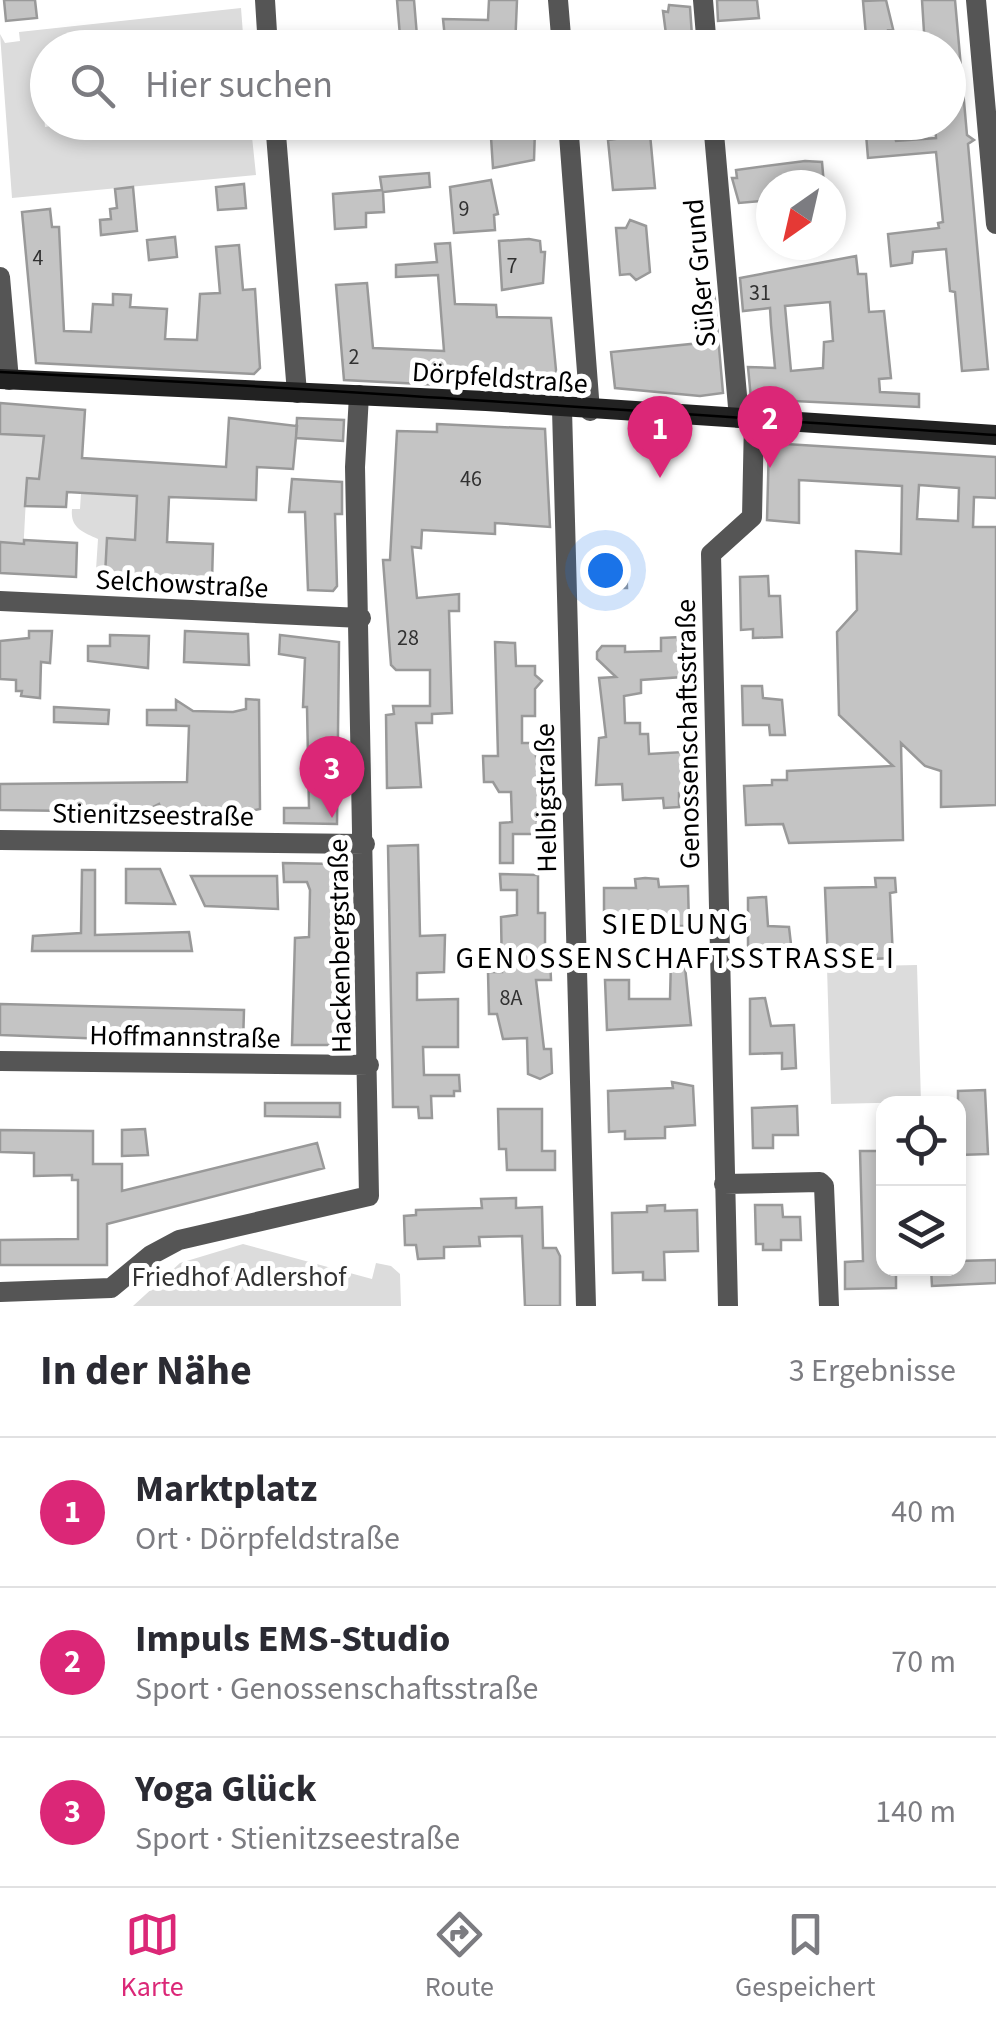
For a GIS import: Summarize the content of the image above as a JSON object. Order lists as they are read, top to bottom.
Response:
{
  "streets": {
    "street": [
      "Süßer Grund",
      "Dörpfeldstraße",
      "Selchowstraße",
      "Genossenschaftsstraße",
      "Helbigstraße",
      "Stienitzseestraße",
      "Hackenbergstraße",
      "Hoffmannstraße"
    ]
  },
  "crossings": [
    ["Süßer Grund", "Dörpfeldstraße"],
    ["Süßer Grund", "Genossenschaftsstraße"],
    ["Dörpfeldstraße", "Genossenschaftsstraße"],
    ["Dörpfeldstraße", "Helbigstraße"],
    ["Dörpfeldstraße", "Hackenbergstraße"],
    ["Selchowstraße", "Hackenbergstraße"],
    ["Stienitzseestraße", "Hackenbergstraße"],
    ["Hackenbergstraße", "Hoffmannstraße"]
  ],
  "districts": ["SIEDLUNG GENOSSENSCHAFTSSTRASSE I"],
  "parks": ["Friedhof Adlershof"],
  "house_numbers": [
    "9",
    "4",
    "7",
    "31",
    "2",
    "46",
    "28",
    "8A"
  ],
  "north": "bottom left",
  "page": {
    "search": "Hier suchen",
    "pins": ["2", "1", "3"],
    "heading": ["In der Nähe", "3 Ergebnisse"],
    "list": [
      {
        "mark": "1",
        "name": "Marktplatz",
        "note": "Ort · Dörpfeldstraße",
        "value": "40 m"
      },
      {
        "mark": "2",
        "name": "Impuls EMS-Studio",
        "note": "Sport · Genossenschaftsstraße",
        "value": "70 m"
      },
      {
        "mark": "3",
        "name": "Yoga Glück",
        "note": "Sport · Stienitzseestraße",
        "value": "140 m"
      }
    ],
    "nav": ["Karte", "Route", "Gespeichert"]
  }
}
